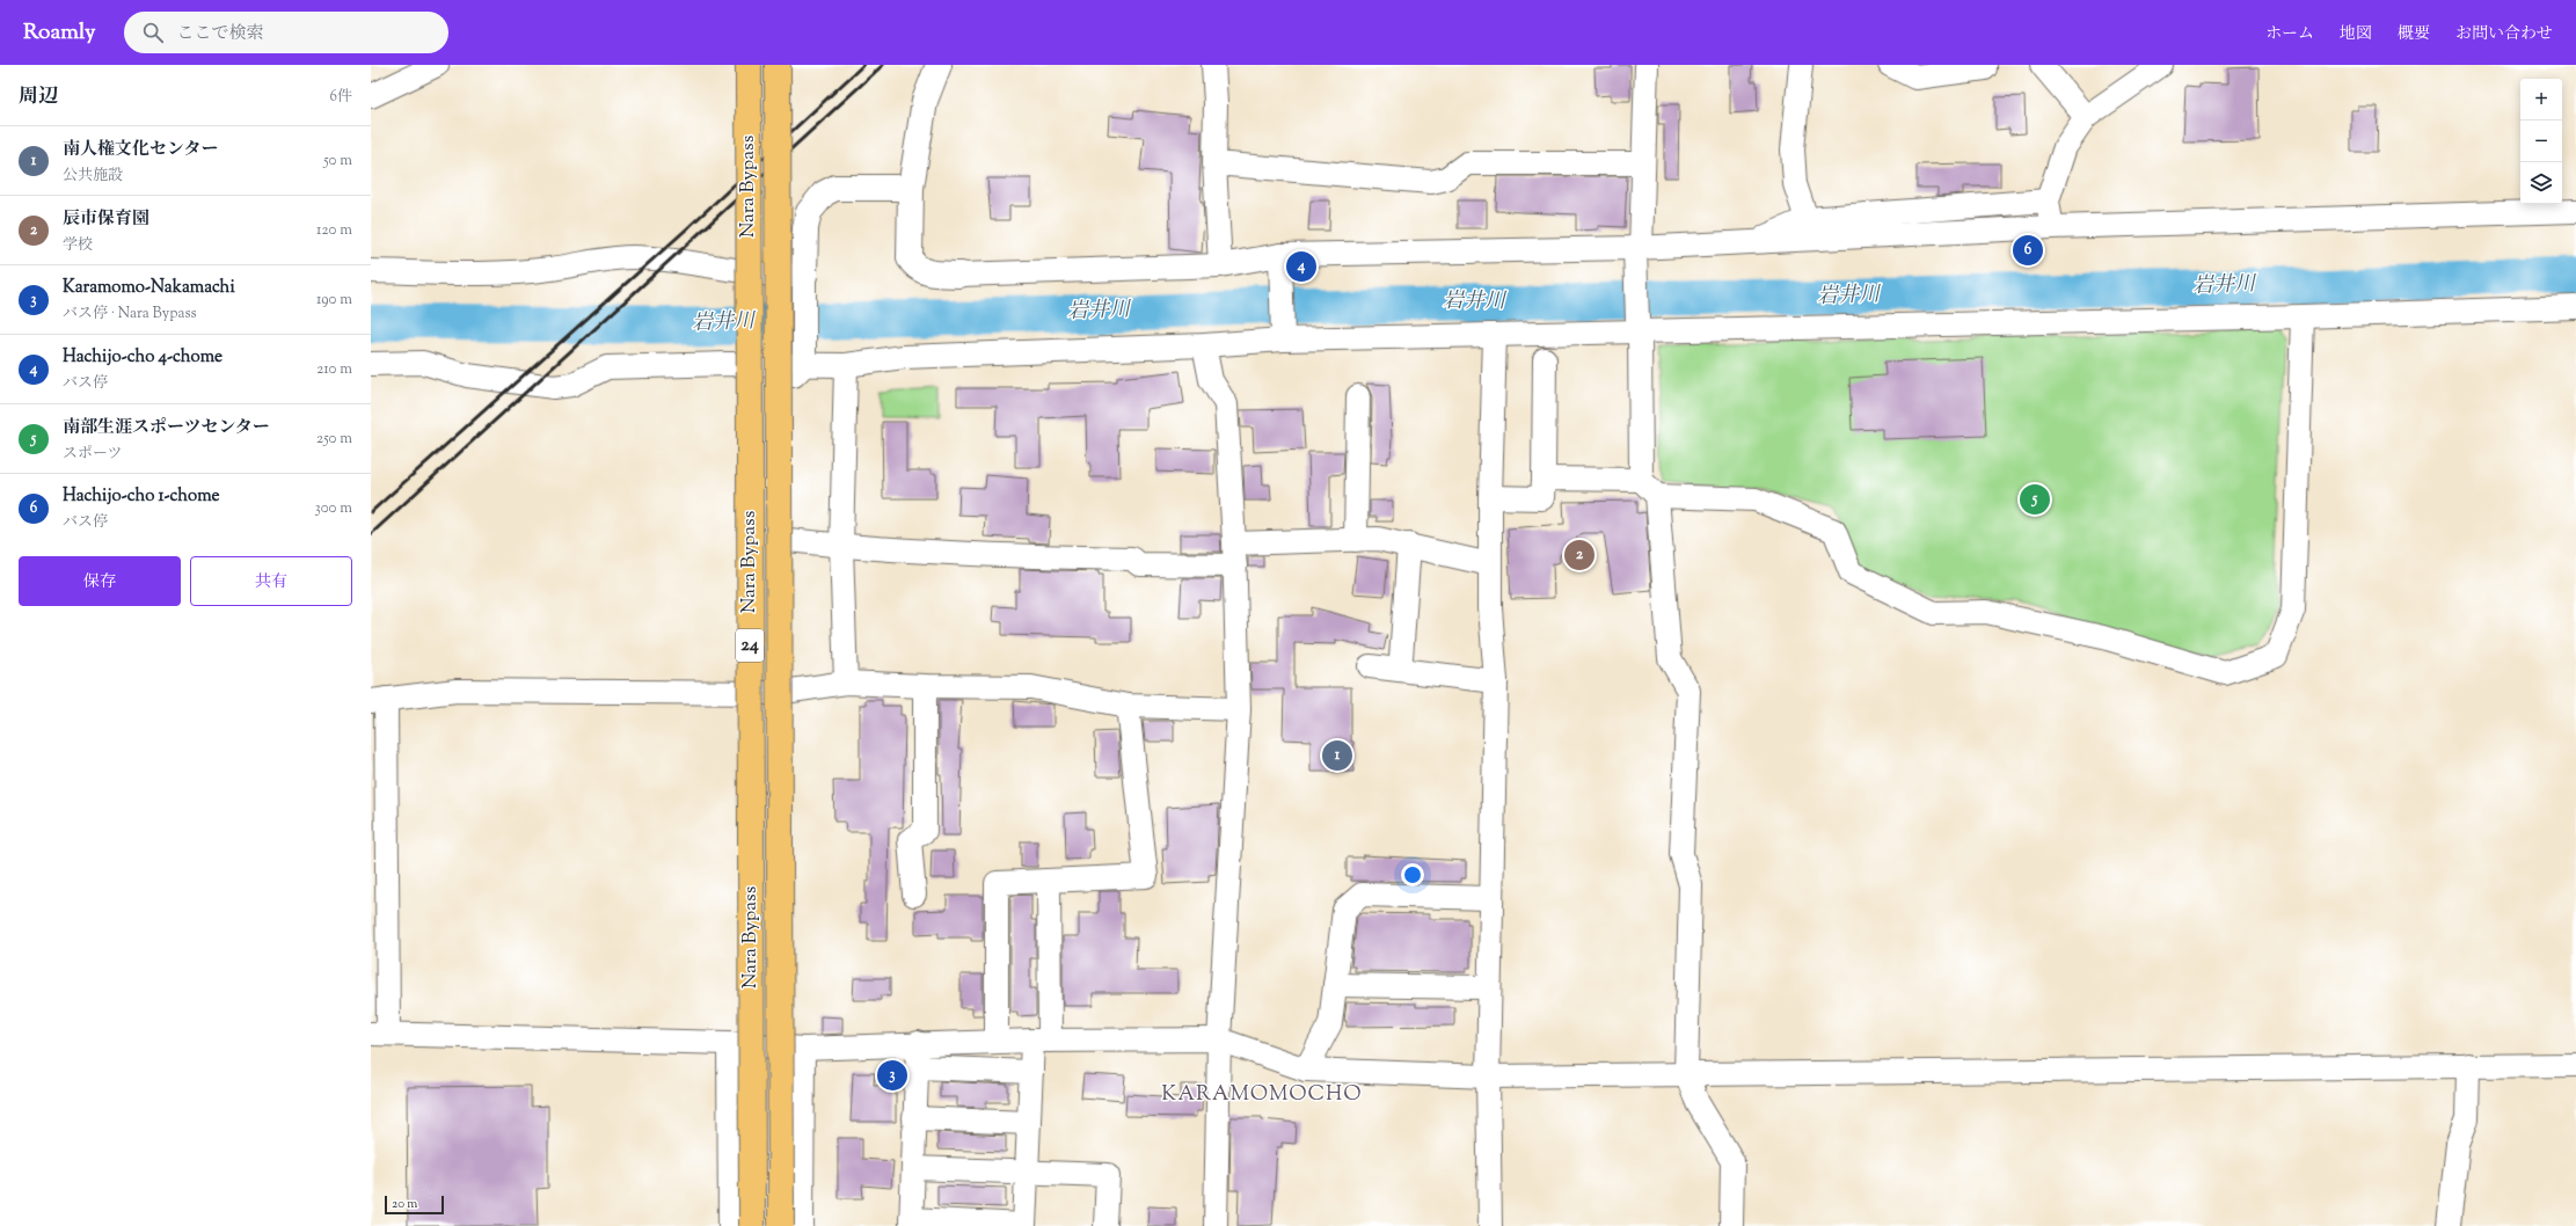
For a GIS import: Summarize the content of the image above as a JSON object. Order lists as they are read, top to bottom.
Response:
{
  "streets": {
    "highway": ["Nara Bypass", "24"]
  },
  "districts": ["KARAMOMOCHO"],
  "water": ["岩井川"],
  "scale_bar": "20 m",
  "page": {
    "header": "Roamly",
    "search": "ここで検索",
    "nav": [
      "ホーム",
      "地図",
      "概要",
      "お問い合わせ"
    ],
    "heading": ["周辺", "6件"],
    "map_buttons": ["+", "−"],
    "list": [
      {
        "mark": "1",
        "name": "南人権文化センター",
        "note": "公共施設",
        "value": "50 m"
      },
      {
        "mark": "2",
        "name": "辰市保育園",
        "note": "学校",
        "value": "120 m"
      },
      {
        "mark": "3",
        "name": "Karamomo-Nakamachi",
        "note": "バス停 · Nara Bypass",
        "value": "190 m"
      },
      {
        "mark": "4",
        "name": "Hachijo-cho 4-chome",
        "note": "バス停",
        "value": "210 m"
      },
      {
        "mark": "5",
        "name": "南部生涯スポーツセンター",
        "note": "スポーツ",
        "value": "250 m"
      },
      {
        "mark": "6",
        "name": "Hachijo-cho 1-chome",
        "note": "バス停",
        "value": "300 m"
      }
    ],
    "pins": [
      "6",
      "4",
      "5",
      "2",
      "1",
      "3"
    ],
    "buttons": ["保存", "共有"],
    "scale": "20 m"
  }
}
